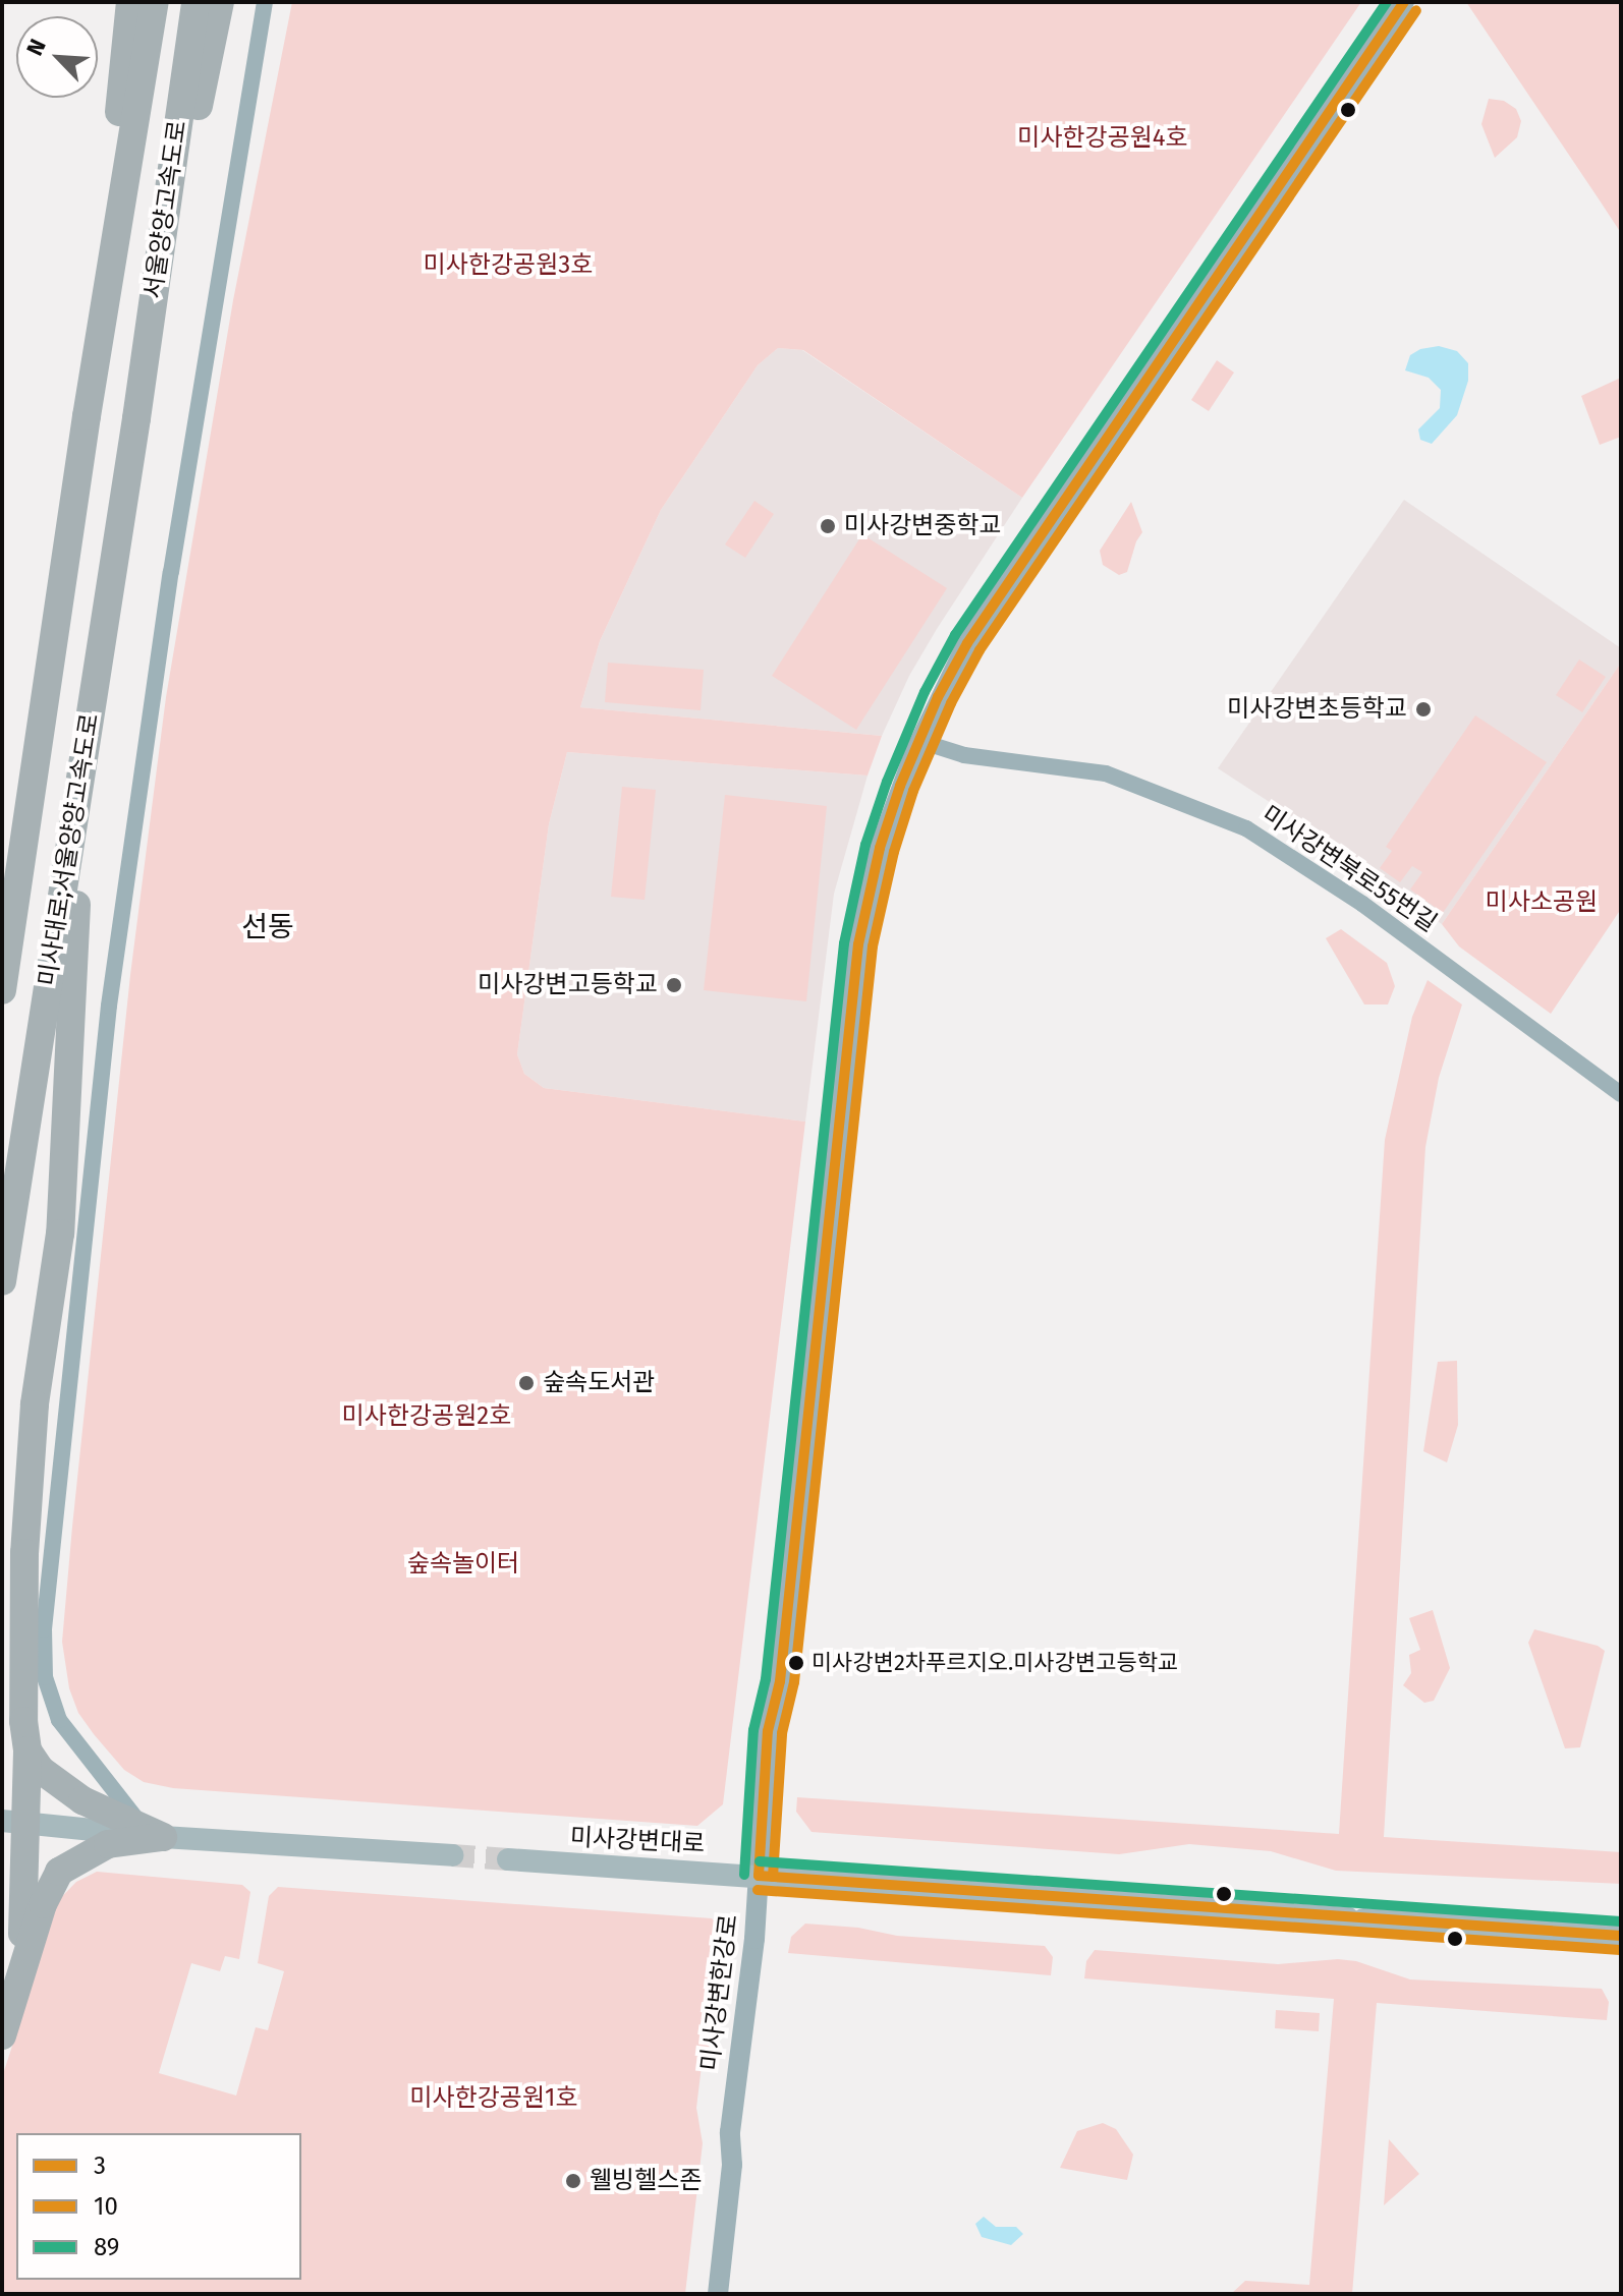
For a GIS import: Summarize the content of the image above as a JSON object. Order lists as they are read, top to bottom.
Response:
{
  "streets": {
    "highway": ["서울양양고속도로", "미사대로;서울양양고속도로"],
    "main road": ["미사강변대로"],
    "street": ["미사강변북로55번길", "미사강변한강로"]
  },
  "crossings": [
    ["서울양양고속도로", "미사대로;서울양양고속도로"],
    ["미사강변북로55번길", "미사강변한강로"],
    ["미사강변대로", "미사강변한강로"]
  ],
  "districts": ["선동"],
  "parks": [
    "미사한강공원4호",
    "미사한강공원3호",
    "미사소공원",
    "미사한강공원2호",
    "숲속놀이터",
    "미사한강공원1호"
  ],
  "places": [
    "미사강변중학교",
    "미사강변초등학교",
    "미사강변고등학교",
    "숲속도서관",
    "미사강변2차푸르지오.미사강변고등학교",
    "웰빙헬스존"
  ],
  "lines": ["transit line 3", "transit line 89", "transit line 10"],
  "legend": ["3", "10", "89"],
  "north": "top left"
}
